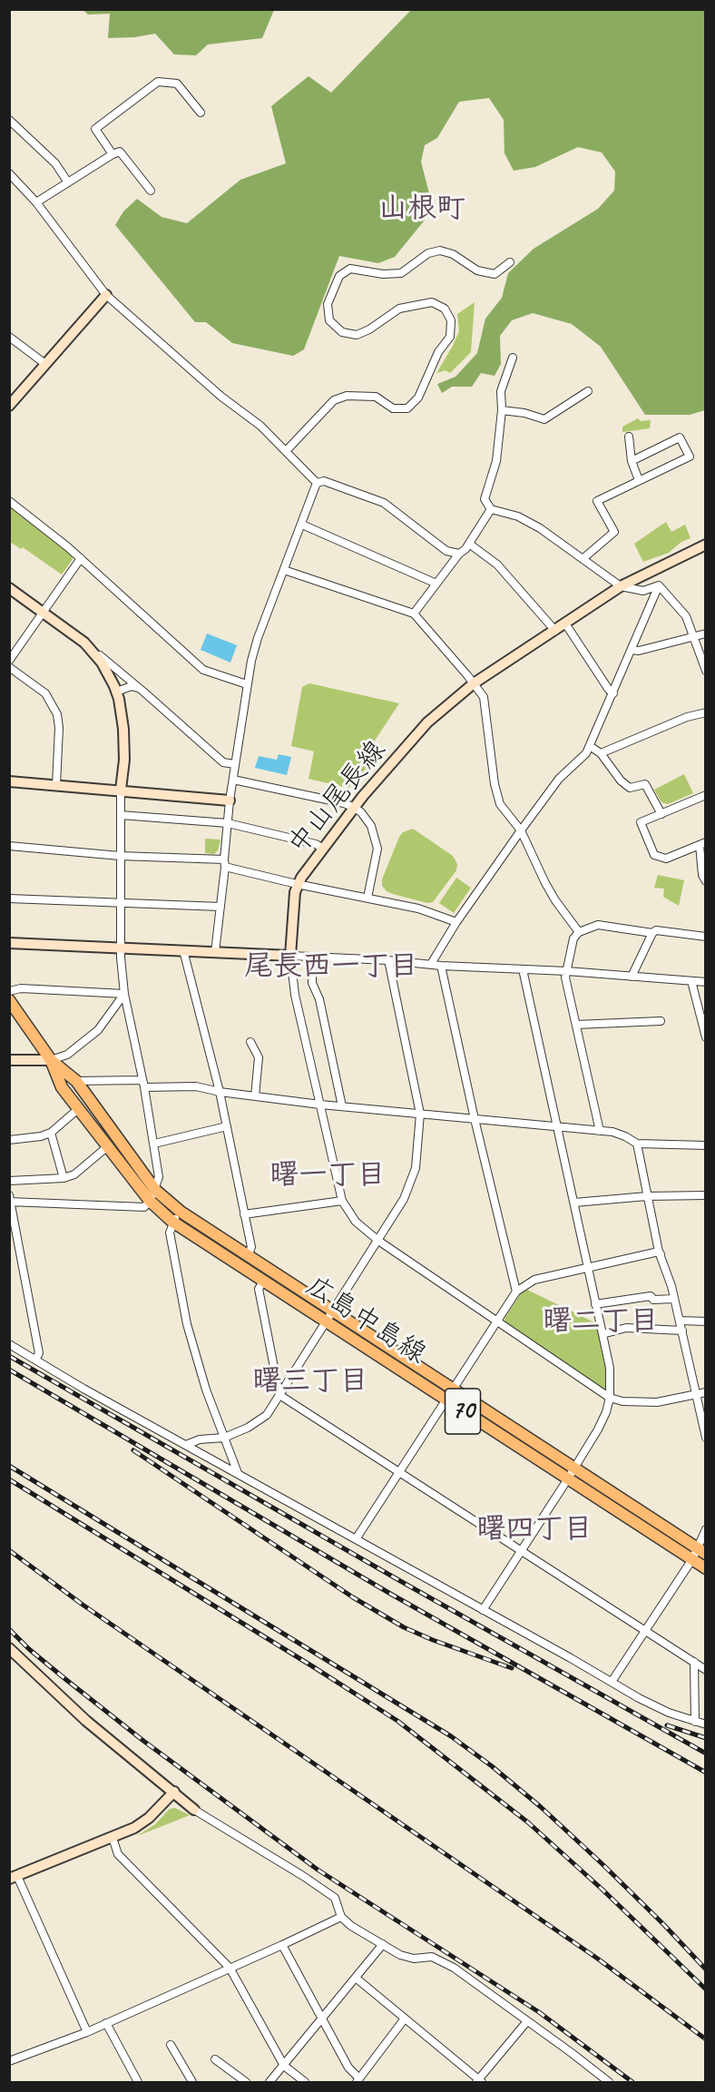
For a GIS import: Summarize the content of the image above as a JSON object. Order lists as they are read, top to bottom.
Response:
{
  "streets": {
    "main road": ["広島中島線", "70"],
    "street": ["中山尾長線"]
  },
  "districts": [
    "山根町",
    "尾長西一丁目",
    "曙一丁目",
    "曙二丁目",
    "曙三丁目",
    "曙四丁目"
  ]
}
